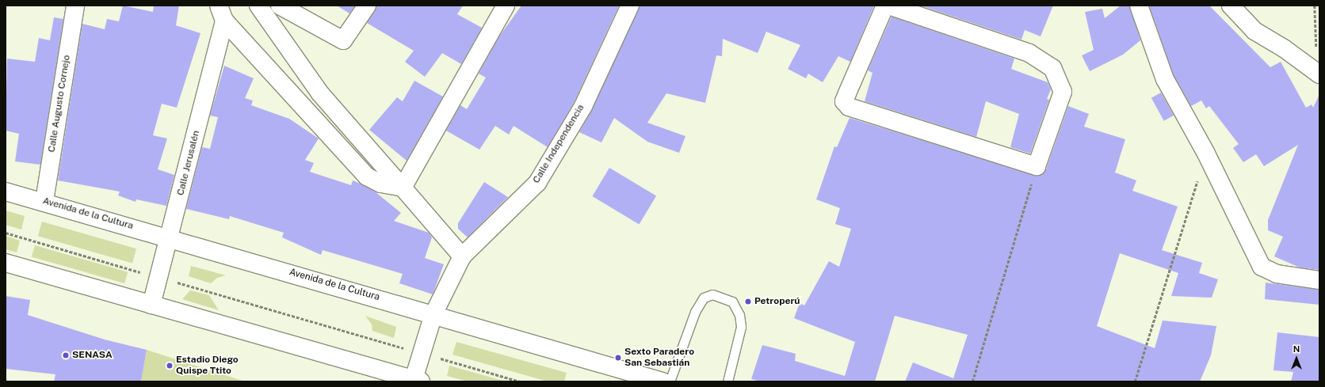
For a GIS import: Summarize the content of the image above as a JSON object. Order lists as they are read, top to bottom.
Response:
{
  "streets": {
    "main road": [
      "Calle Augusto Cornejo",
      "Calle Independencia",
      "Calle Jerusalén",
      "Avenida de la Cultura"
    ]
  },
  "crossings": [
    ["Calle Augusto Cornejo", "Avenida de la Cultura"],
    ["Calle Independencia", "Avenida de la Cultura"],
    ["Calle Jerusalén", "Avenida de la Cultura"]
  ],
  "places": [
    "Petroperú",
    "SENASA",
    "Sexto Paradero San Sebastián",
    "Estadio Diego Quispe Ttito"
  ],
  "north": "top"
}
